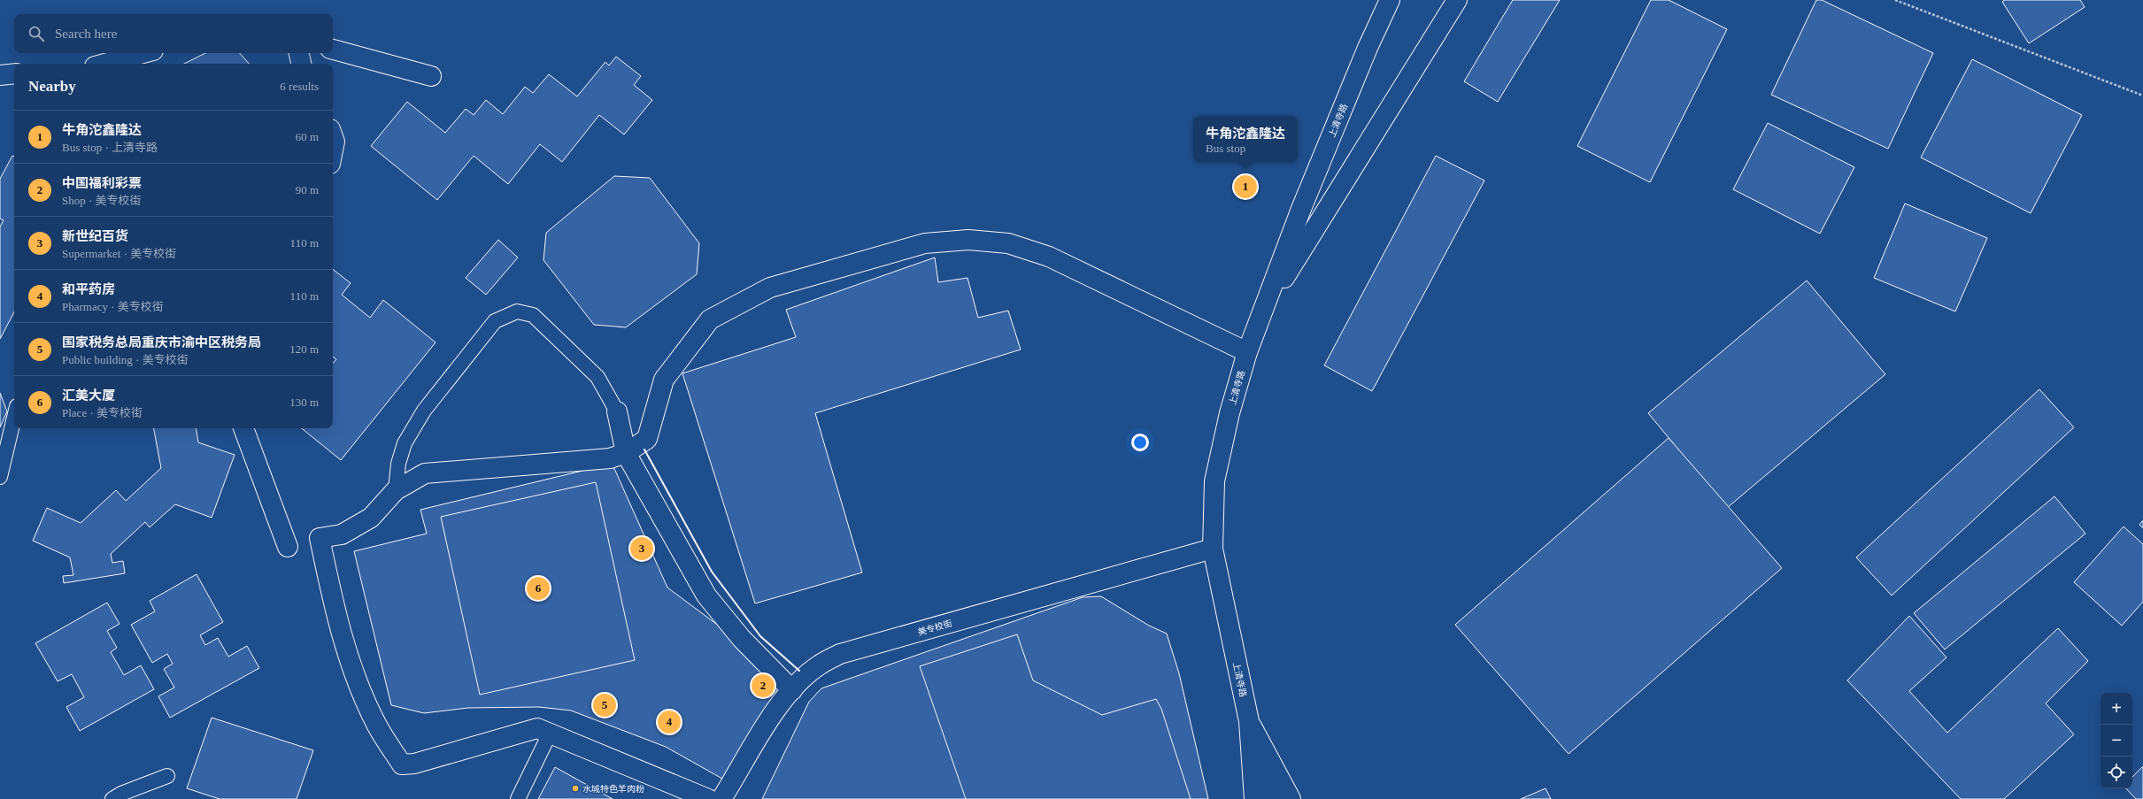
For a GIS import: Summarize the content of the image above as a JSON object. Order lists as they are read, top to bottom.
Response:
{
  "streets": {
    "street": ["上清寺路", "美专校街"]
  },
  "crossings": [
    ["上清寺路", "美专校街"]
  ],
  "places": ["水城特色羊肉粉"],
  "page": {
    "search": "Search here",
    "heading": ["Nearby", "6 results"],
    "list": [
      {
        "mark": "1",
        "name": "牛角沱鑫隆达",
        "note": "Bus stop · 上清寺路",
        "value": "60 m"
      },
      {
        "mark": "2",
        "name": "中国福利彩票",
        "note": "Shop · 美专校街",
        "value": "90 m"
      },
      {
        "mark": "3",
        "name": "新世纪百货",
        "note": "Supermarket · 美专校街",
        "value": "110 m"
      },
      {
        "mark": "4",
        "name": "和平药房",
        "note": "Pharmacy · 美专校街",
        "value": "110 m"
      },
      {
        "mark": "5",
        "name": "国家税务总局重庆市渝中区税务局",
        "note": "Public building · 美专校街",
        "value": "120 m"
      },
      {
        "mark": "6",
        "name": "汇美大厦",
        "note": "Place · 美专校街",
        "value": "130 m"
      }
    ],
    "popup": ["牛角沱鑫隆达", "Bus stop"],
    "pins": [
      "1",
      "3",
      "6",
      "2",
      "5",
      "4"
    ],
    "map_buttons": ["+", "−"]
  }
}
